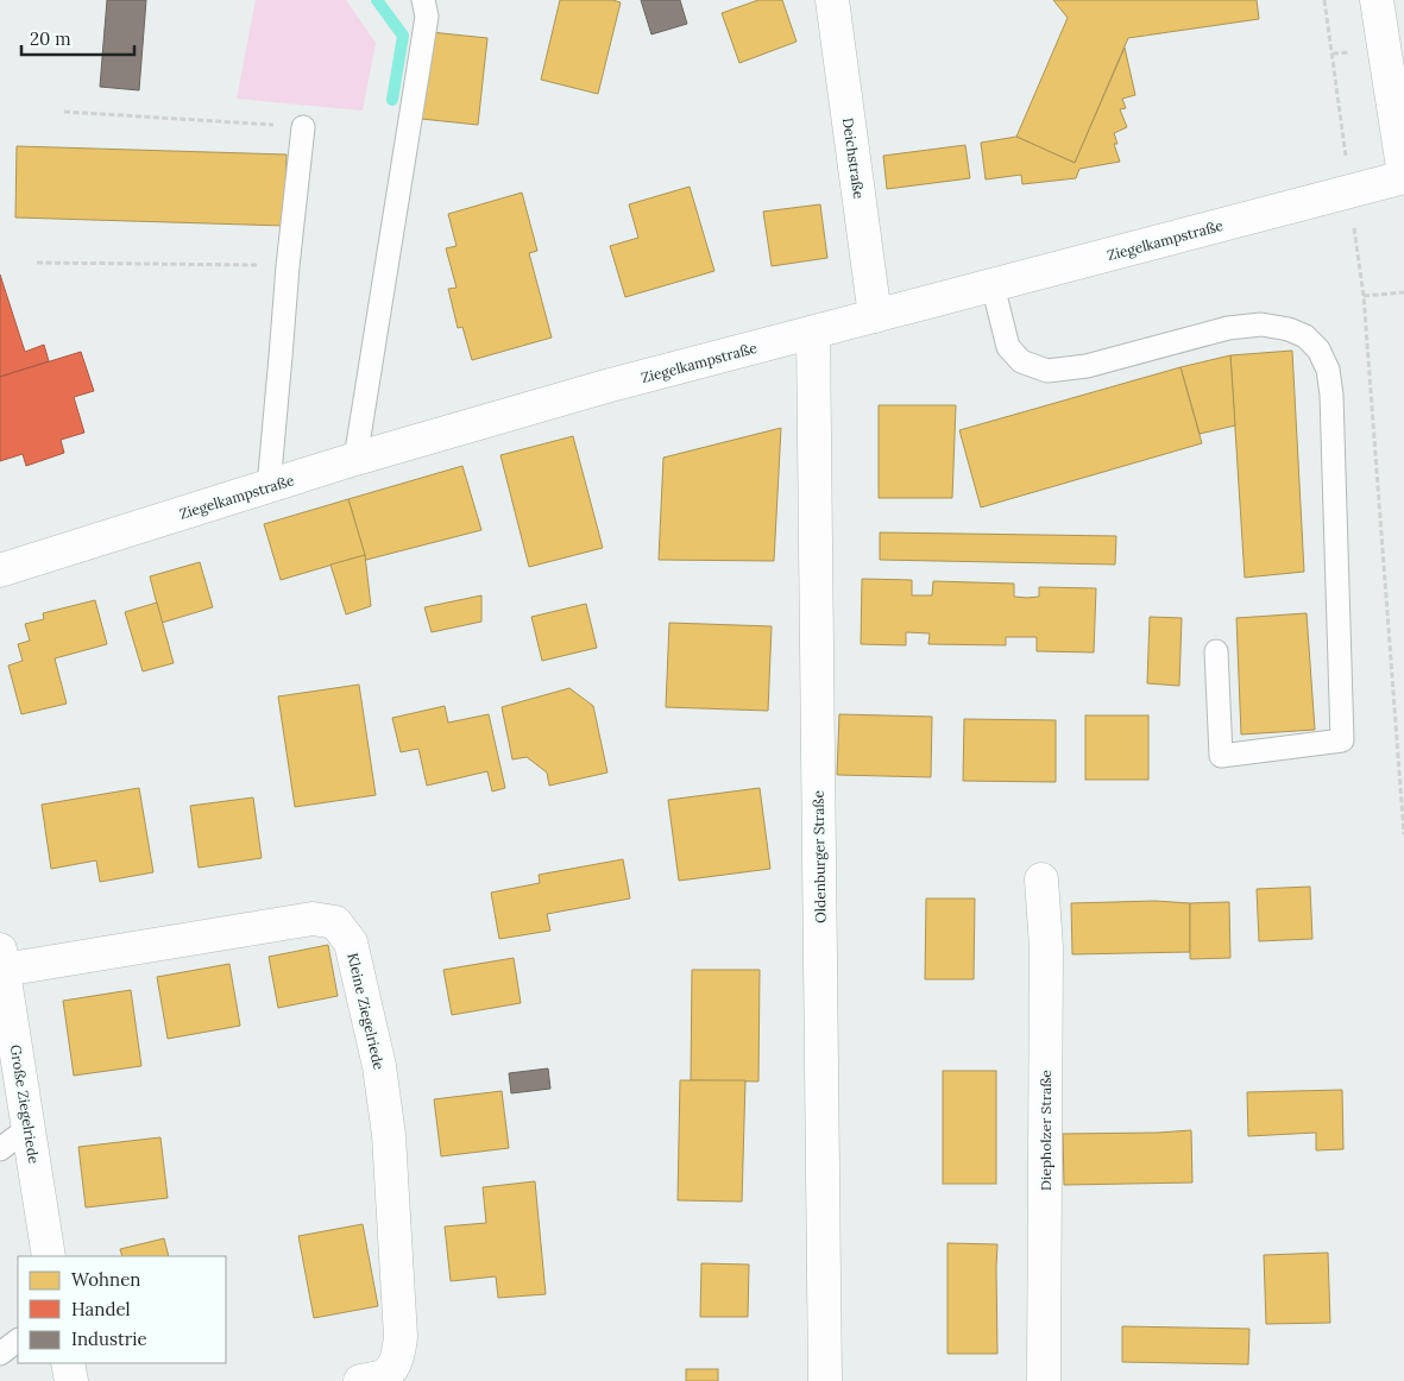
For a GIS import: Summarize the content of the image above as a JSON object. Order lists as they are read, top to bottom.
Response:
{
  "streets": {
    "street": [
      "Deichstraße",
      "Ziegelkampstraße",
      "Oldenburger Straße",
      "Kleine Ziegelriede",
      "Große Ziegelriede",
      "Diepholzer Straße"
    ]
  },
  "crossings": [
    ["Deichstraße", "Ziegelkampstraße"],
    ["Ziegelkampstraße", "Oldenburger Straße"],
    ["Kleine Ziegelriede", "Große Ziegelriede"]
  ],
  "legend": ["Wohnen", "Handel", "Industrie"],
  "scale_bar": "20 m"
}
